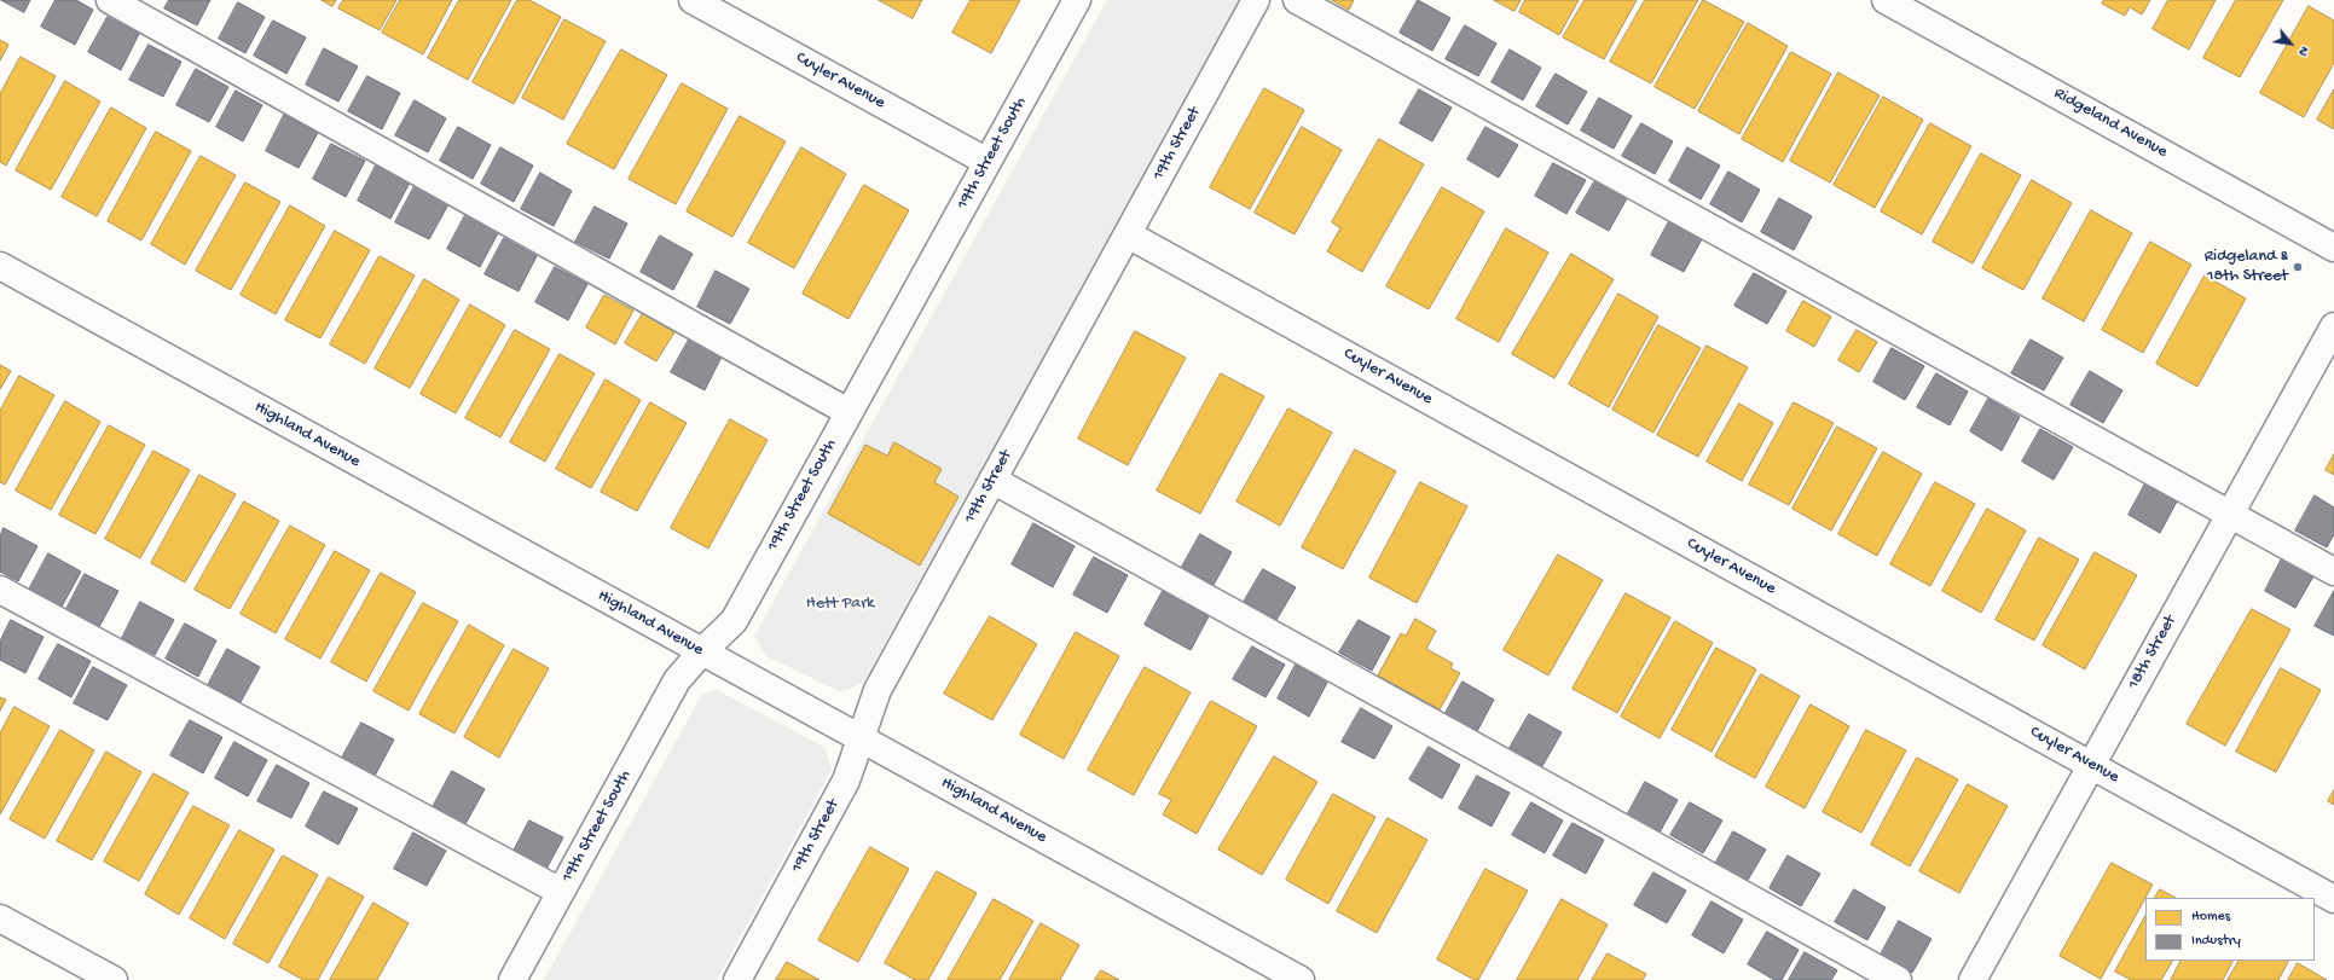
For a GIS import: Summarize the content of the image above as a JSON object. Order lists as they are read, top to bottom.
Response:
{
  "streets": {
    "street": [
      "Cuyler Avenue",
      "Ridgeland Avenue",
      "19th Street",
      "19th Street South",
      "Highland Avenue",
      "18th Street"
    ]
  },
  "crossings": [
    ["Cuyler Avenue", "19th Street"],
    ["Cuyler Avenue", "19th Street South"],
    ["Cuyler Avenue", "18th Street"],
    ["19th Street", "Highland Avenue"],
    ["19th Street South", "Highland Avenue"]
  ],
  "parks": ["Hett Park"],
  "places": ["Ridgeland & 18th Street"],
  "legend": ["Homes", "Industry"],
  "north": "bottom right"
}
